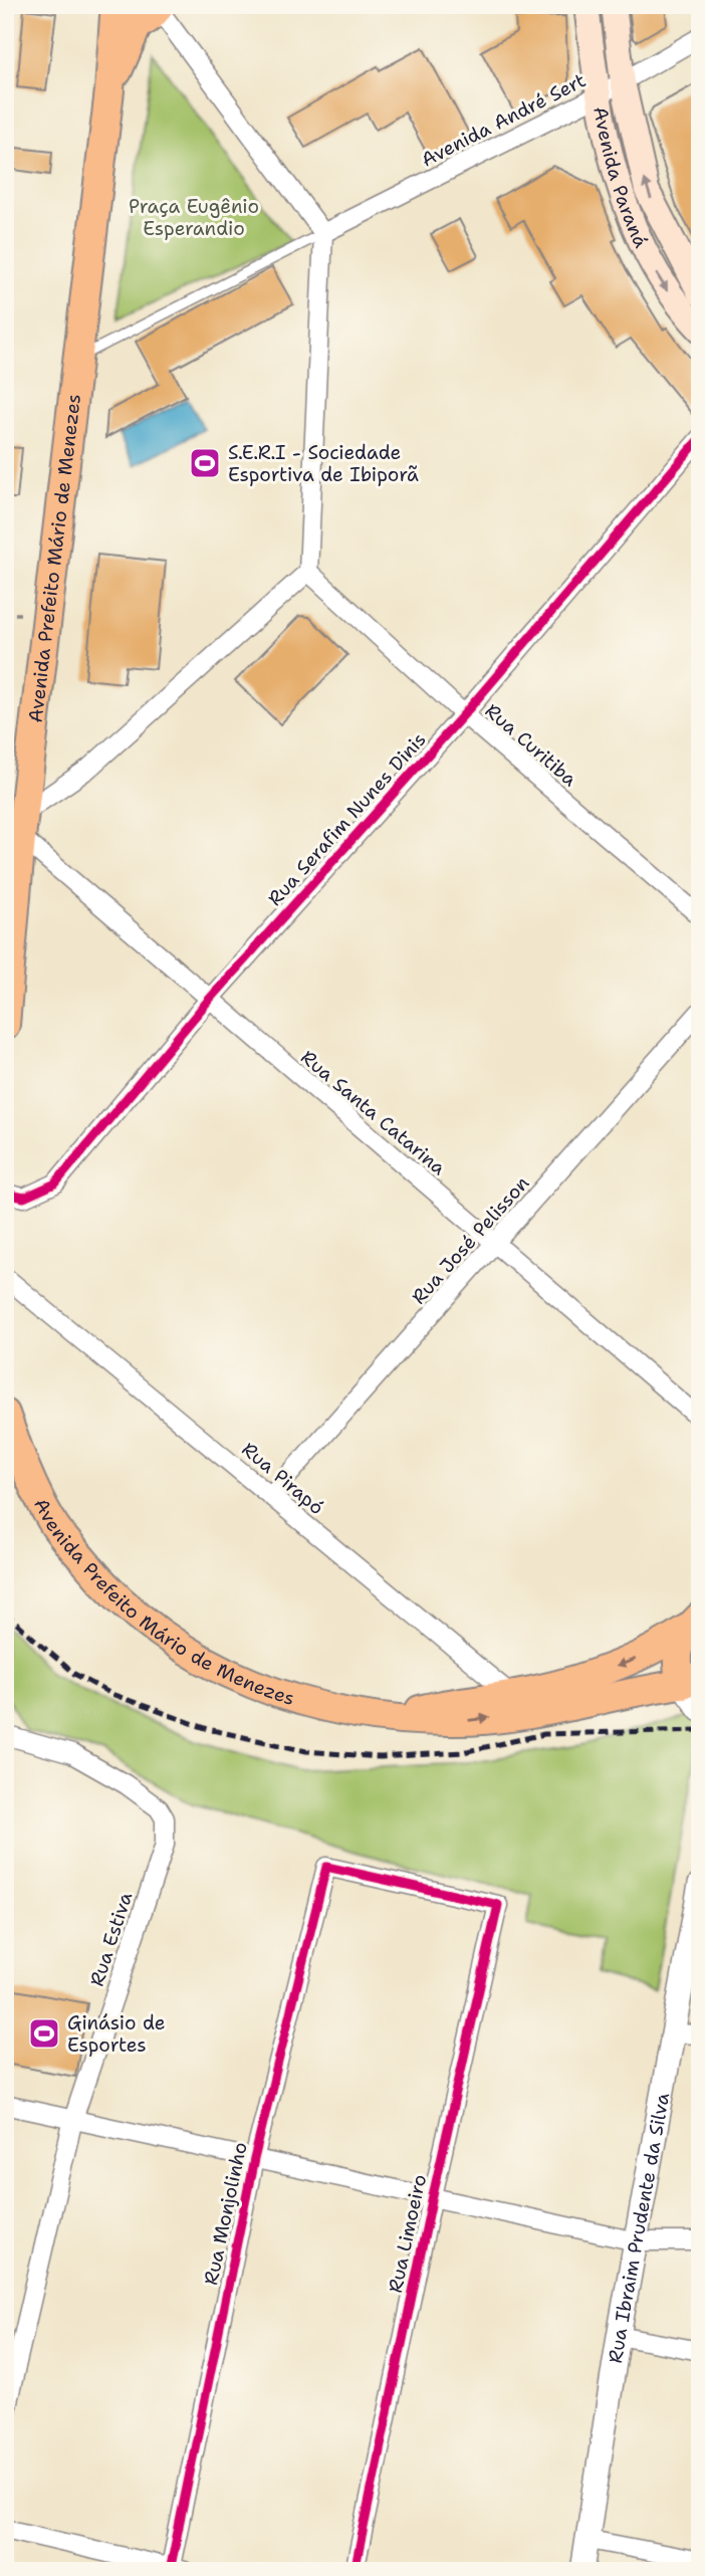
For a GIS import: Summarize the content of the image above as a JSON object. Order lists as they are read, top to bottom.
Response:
{
  "streets": {
    "main road": ["Avenida Paraná", "Avenida Prefeito Mário de Menezes"],
    "street": [
      "Avenida André Sert",
      "Rua Curitiba",
      "Rua Serafim Nunes Dinis",
      "Rua Santa Catarina",
      "Rua José Pelisson",
      "Rua Pirapó",
      "Rua Estiva",
      "Rua Monjolinho",
      "Rua Ibraim Prudente da Silva",
      "Rua Limoeiro"
    ]
  },
  "crossings": [
    ["Avenida André Sert", "Avenida Paraná"],
    ["Avenida Prefeito Mário de Menezes", "Rua Santa Catarina"],
    ["Avenida Prefeito Mário de Menezes", "Rua Pirapó"],
    ["Rua Curitiba", "Rua Serafim Nunes Dinis"],
    ["Rua Serafim Nunes Dinis", "Rua Santa Catarina"],
    ["Rua Santa Catarina", "Rua José Pelisson"],
    ["Rua José Pelisson", "Rua Pirapó"],
    ["Rua Monjolinho", "Rua Limoeiro"]
  ],
  "parks": ["Praça Eugênio Esperandio"],
  "places": {
    "sports": ["S.E.R.I - Sociedade Esportiva de Ibiporã", "Ginásio de Esportes"]
  }
}
